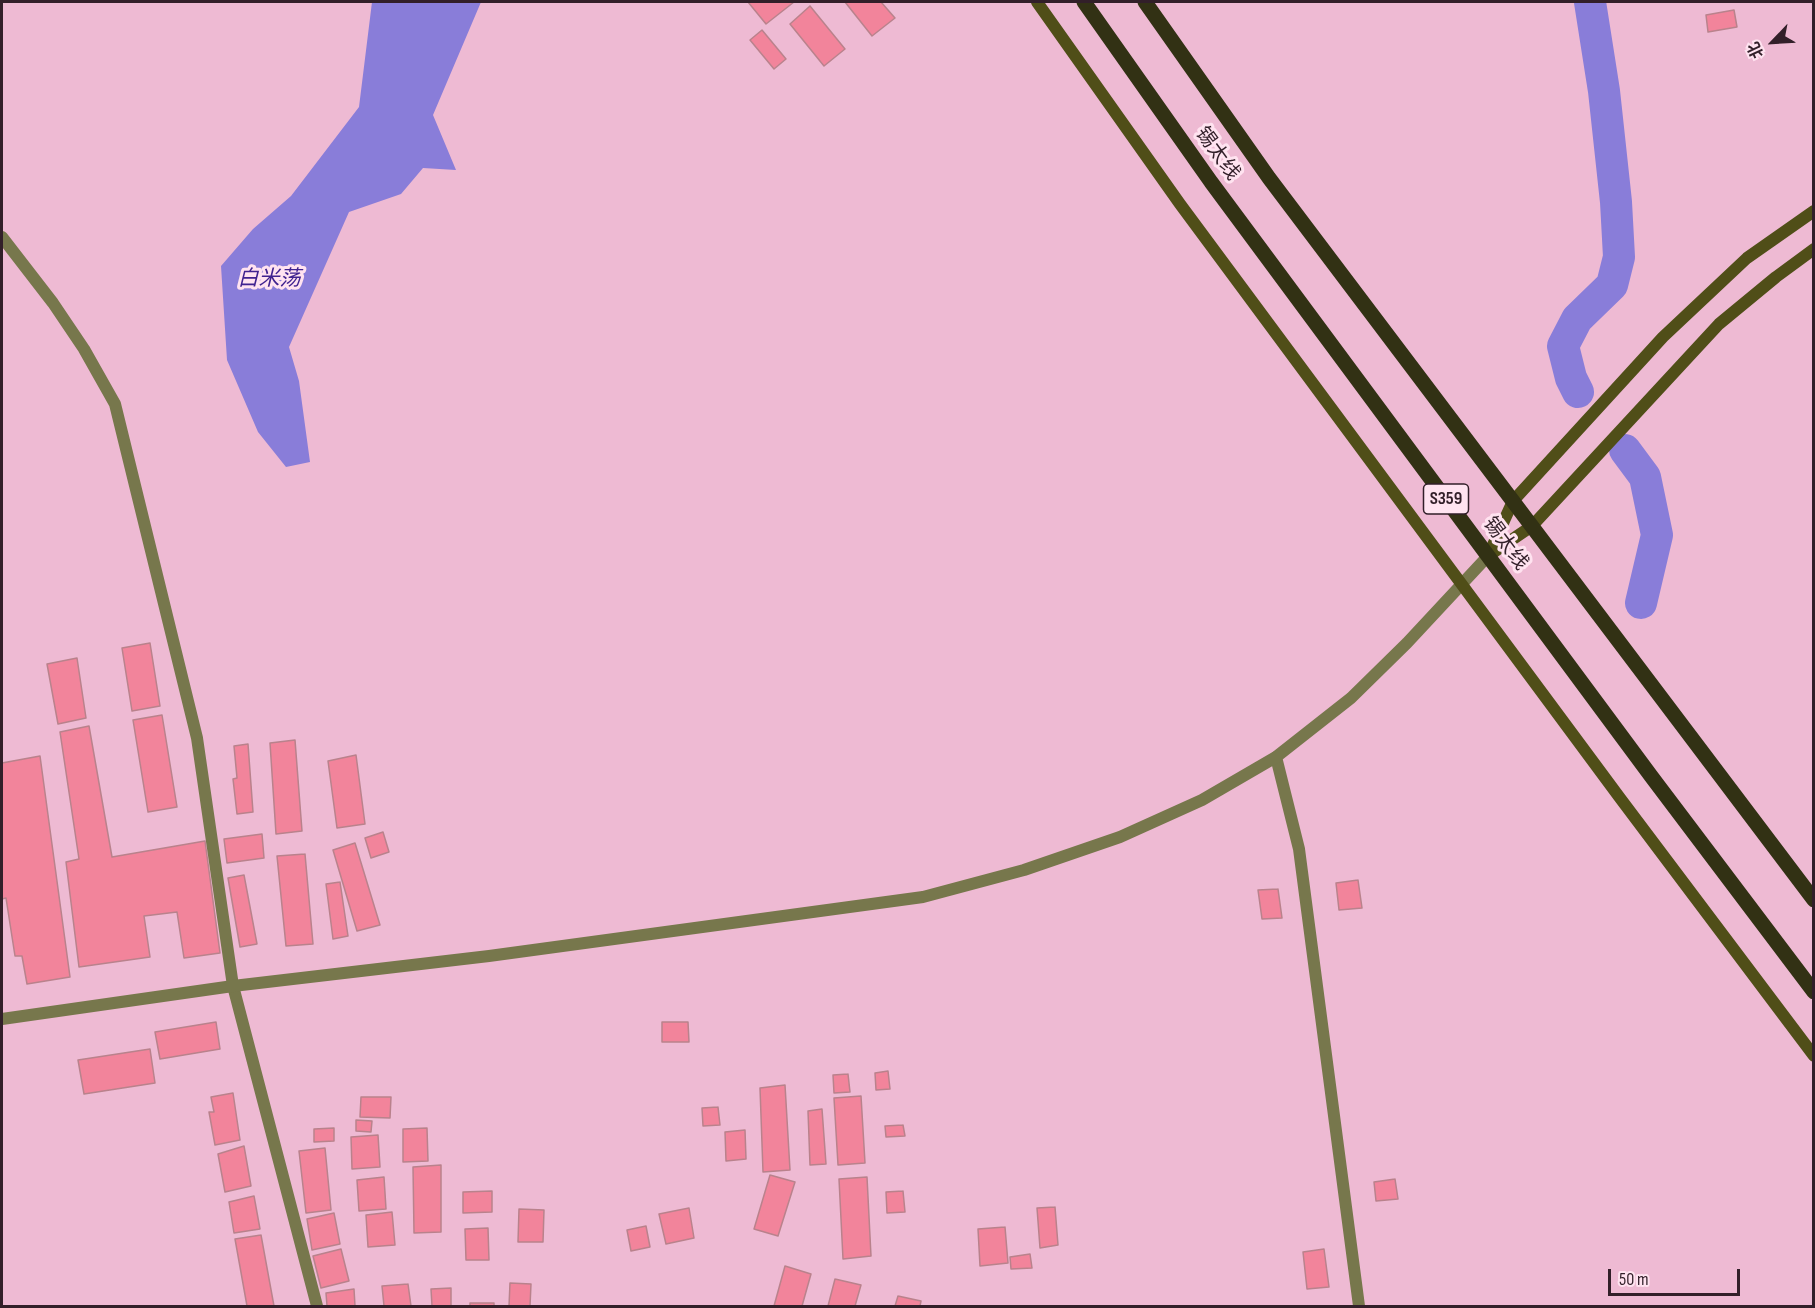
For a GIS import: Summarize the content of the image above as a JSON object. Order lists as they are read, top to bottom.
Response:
{
  "streets": {
    "main road": ["锡太线", "S359"]
  },
  "water": ["白米荡"],
  "scale_bar": "50 m",
  "north": "bottom left"
}
